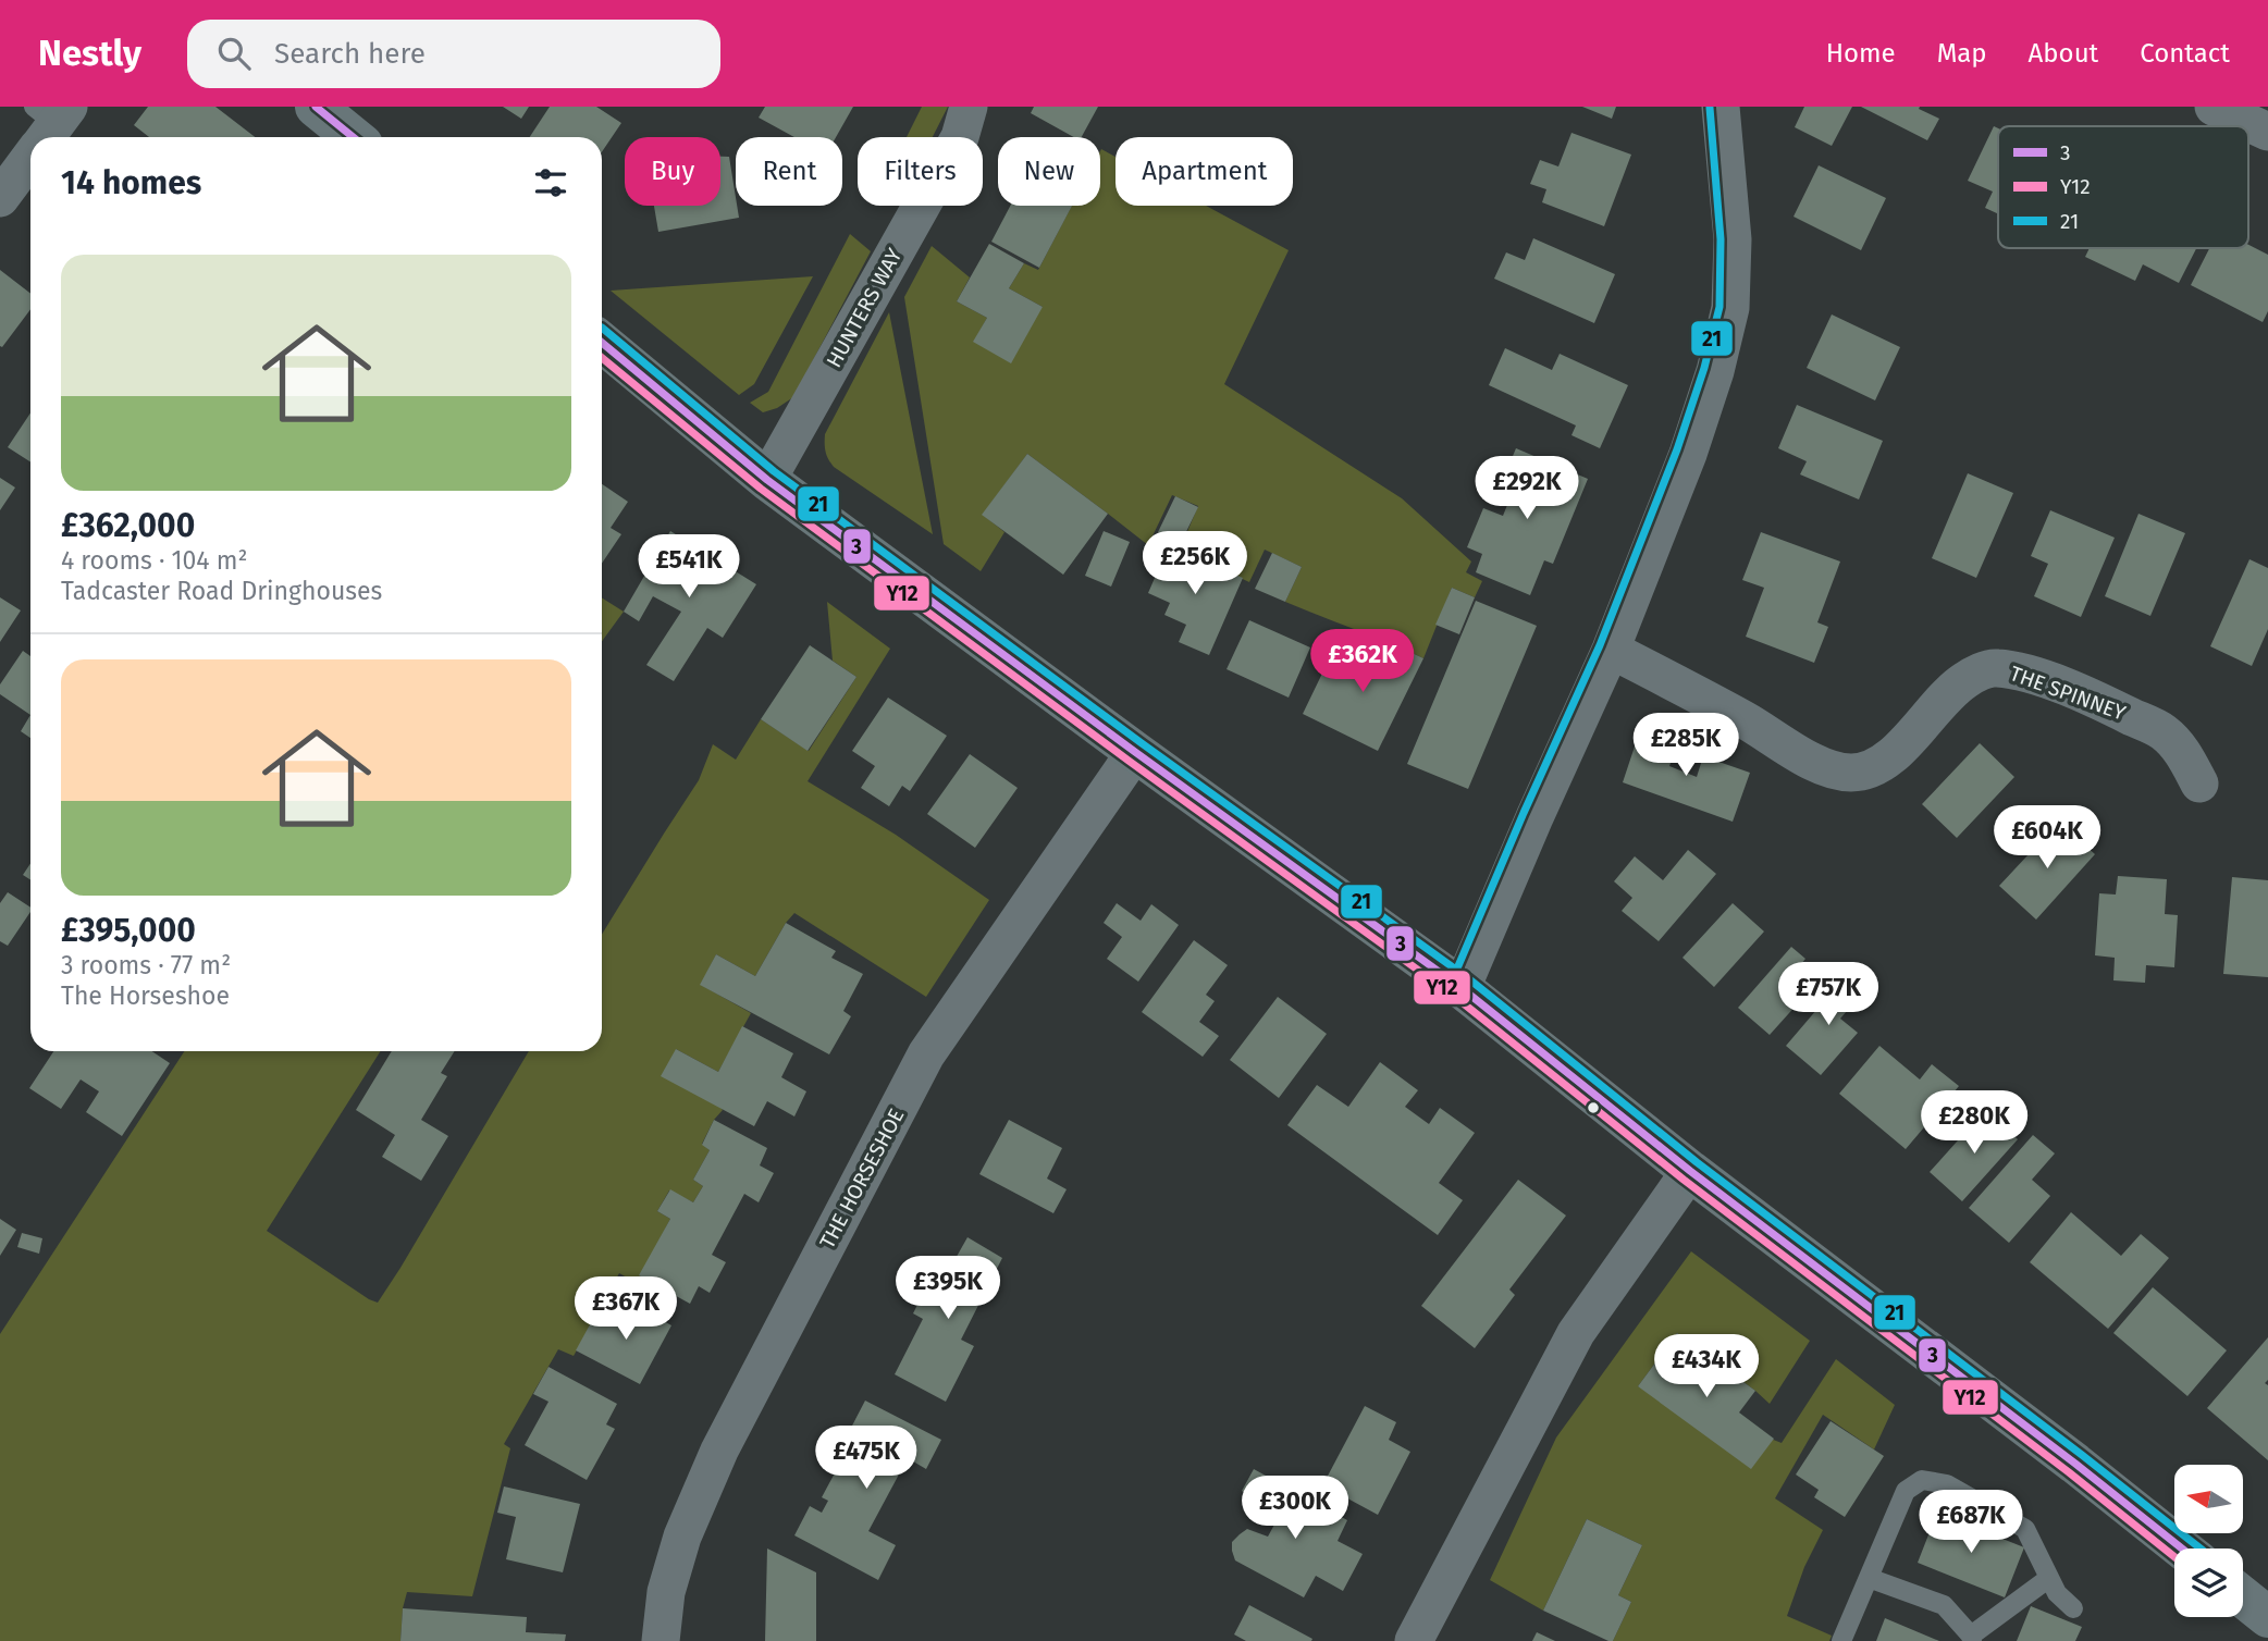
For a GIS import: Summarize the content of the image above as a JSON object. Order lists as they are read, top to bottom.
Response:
{
  "streets": {
    "street": ["HUNTERS WAY", "THE SPINNEY", "THE HORSESHOE"]
  },
  "lines": ["transit line 3", "transit line 21", "transit line Y12"],
  "legend": ["3", "Y12", "21"],
  "north": "left",
  "page": {
    "header": "Nestly",
    "search": "Search here",
    "nav": [
      "Home",
      "Map",
      "About",
      "Contact"
    ],
    "chip": [
      "Buy",
      "Rent",
      "Filters",
      "New",
      "Apartment"
    ],
    "heading": "14 homes",
    "list": [
      {
        "name": "£362,000",
        "note": "4 rooms · 104 m² · Tadcaster Road Dringhouses"
      },
      {
        "name": "£395,000",
        "note": "3 rooms · 77 m² · The Horseshoe"
      }
    ],
    "price": [
      "£292K",
      "£256K",
      "£541K",
      "£362K",
      "£285K",
      "£604K",
      "£757K",
      "£280K",
      "£395K",
      "£367K",
      "£434K",
      "£475K",
      "£300K",
      "£687K"
    ]
  }
}
